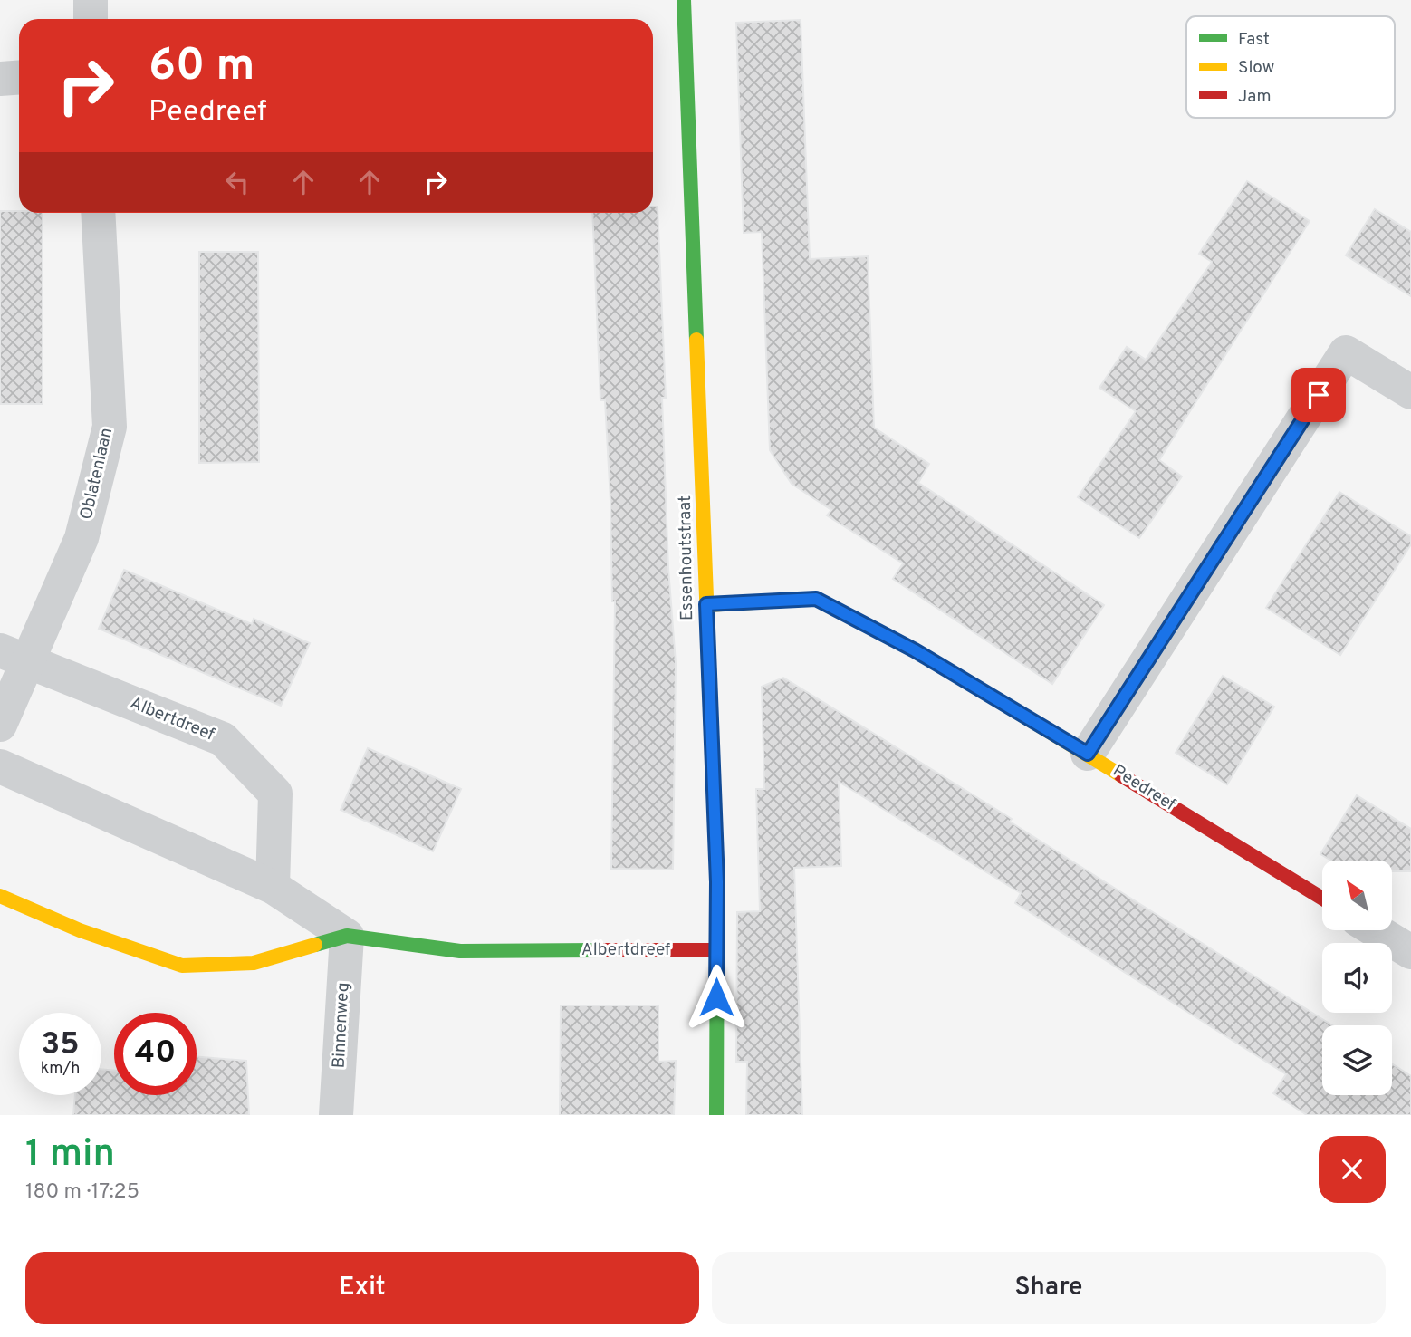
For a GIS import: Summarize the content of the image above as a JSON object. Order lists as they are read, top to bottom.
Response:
{
  "streets": {
    "street": [
      "Oblatenlaan",
      "Essenhoutstraat",
      "Albertdreef",
      "Peedreef",
      "Binnenweg"
    ]
  },
  "crossings": [
    ["Oblatenlaan", "Albertdreef"],
    ["Essenhoutstraat", "Albertdreef"],
    ["Essenhoutstraat", "Peedreef"],
    ["Albertdreef", "Binnenweg"]
  ],
  "legend": ["Fast", "Slow", "Jam"],
  "north": "top left",
  "page": {
    "turn": ["60 m", "Peedreef"],
    "speed": "35 km/h",
    "limit": "40",
    "heading": ["1 min", "180 m · 17:25"],
    "buttons": ["Exit", "Share"]
  }
}
